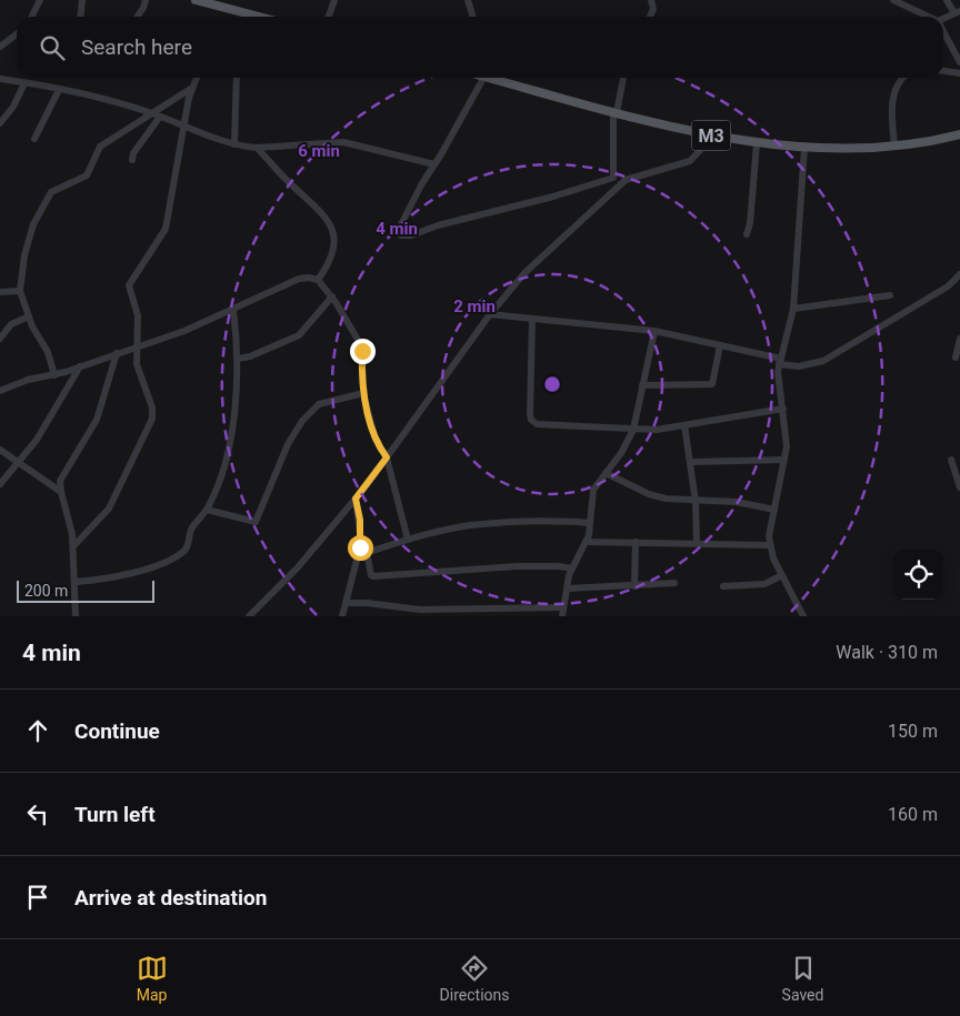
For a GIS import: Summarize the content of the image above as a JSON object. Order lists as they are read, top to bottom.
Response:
{
  "streets": {
    "main road": ["M3"]
  },
  "scale_bar": "200 m",
  "page": {
    "search": "Search here",
    "scale": "200 m",
    "heading": ["4 min", "Walk · 310 m"],
    "list": [
      ["Continue", "150 m"],
      ["Turn left", "160 m"],
      "Arrive at destination"
    ],
    "nav": ["Map", "Directions", "Saved"]
  },
  "rings": ["6 min", "4 min", "2 min"]
}
